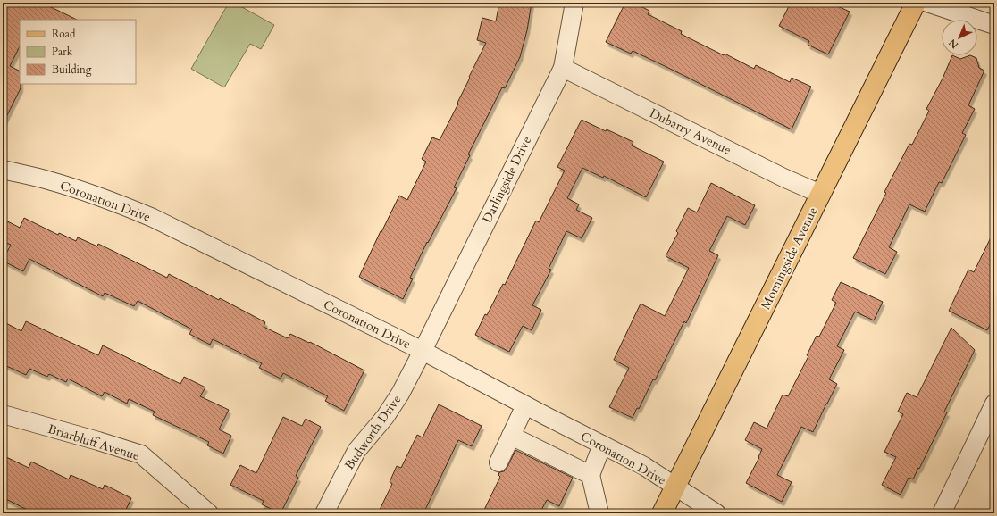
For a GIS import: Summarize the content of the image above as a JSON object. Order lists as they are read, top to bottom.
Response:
{
  "streets": {
    "main road": ["Morningside Avenue"],
    "street": [
      "Dubarry Avenue",
      "Darlingside Drive",
      "Coronation Drive",
      "Budworth Drive",
      "Briarbluff Avenue"
    ]
  },
  "crossings": [
    ["Dubarry Avenue", "Darlingside Drive"],
    ["Dubarry Avenue", "Morningside Avenue"],
    ["Darlingside Drive", "Coronation Drive"],
    ["Darlingside Drive", "Budworth Drive"],
    ["Coronation Drive", "Morningside Avenue"],
    ["Coronation Drive", "Budworth Drive"]
  ],
  "legend": ["Road", "Park", "Building"],
  "north": "bottom left"
}
